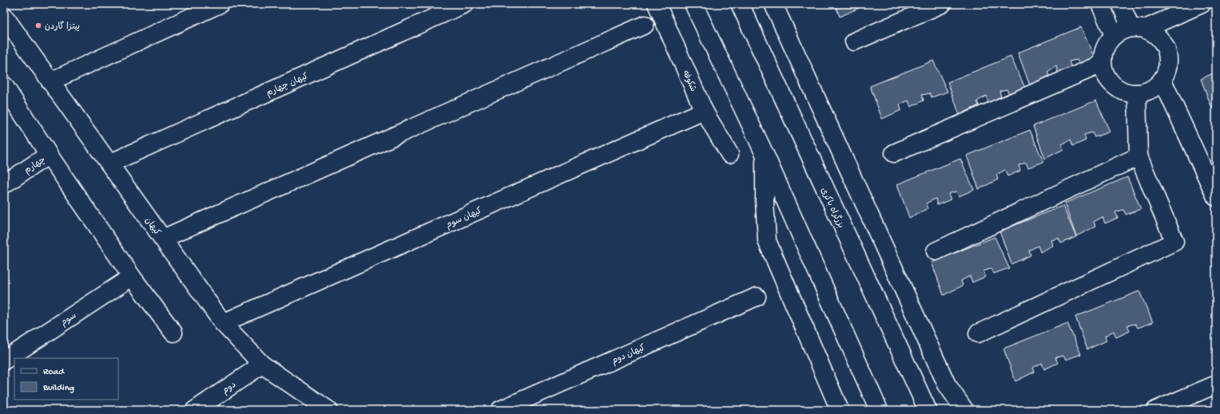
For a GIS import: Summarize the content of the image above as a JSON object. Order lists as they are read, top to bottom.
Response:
{
  "streets": {
    "main road": [
      "شکوفه",
      "کیهان چهارم",
      "چهارم",
      "بزرگراه باکری",
      "کیهان سوم",
      "کیهان",
      "سوم",
      "کیهان دوم",
      "دوم"
    ]
  },
  "crossings": [
    ["شکوفه", "کیهان سوم"],
    ["کیهان چهارم", "کیهان"],
    ["کیهان سوم", "کیهان"],
    ["کیهان", "دوم"]
  ],
  "places": ["پیتزا گاردن"],
  "legend": ["Road", "Building"]
}
